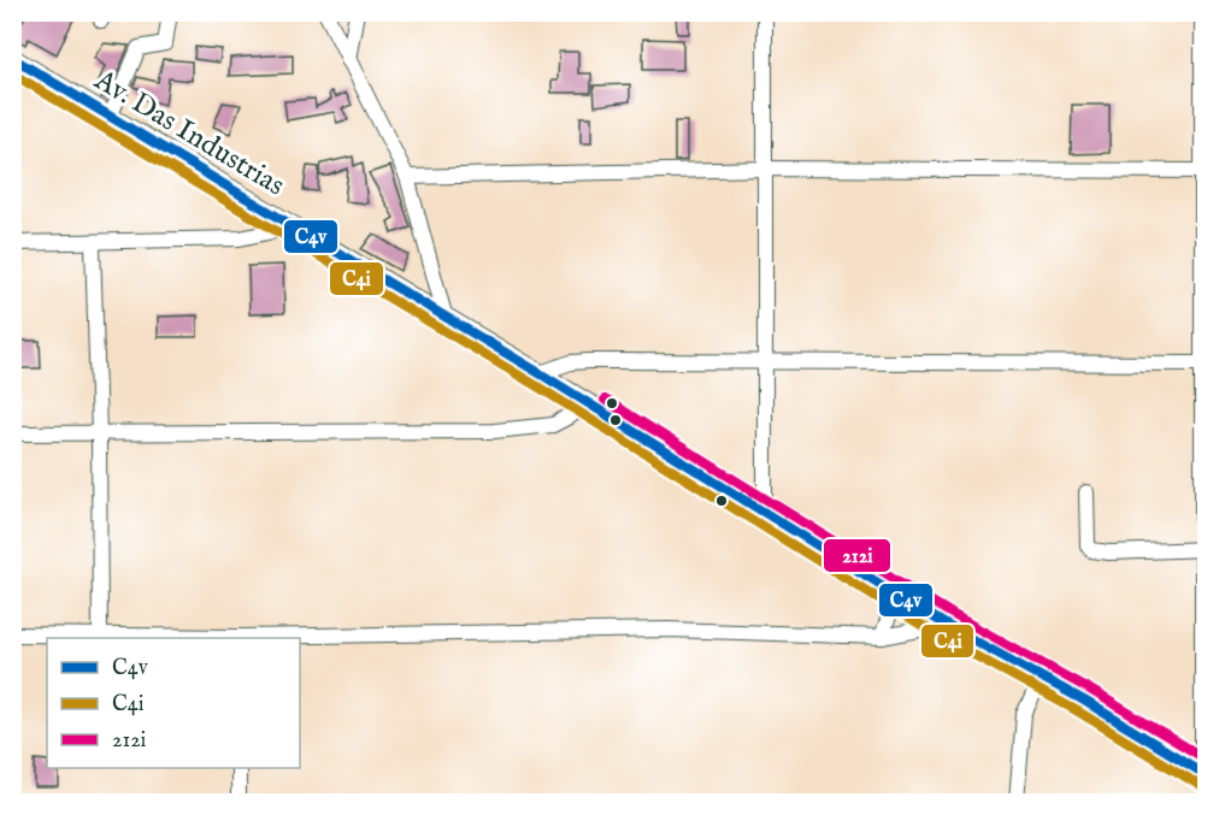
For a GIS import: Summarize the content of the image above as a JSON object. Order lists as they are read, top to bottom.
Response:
{
  "streets": {
    "main road": ["Av. Das Industrias"]
  },
  "lines": ["transit line C4v", "transit line C4i", "transit line 212i"],
  "legend": ["C4v", "C4i", "212i"]
}
